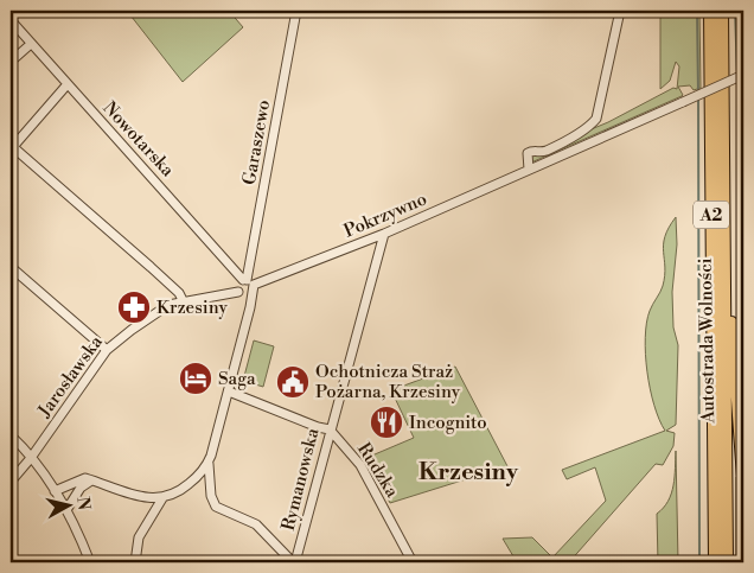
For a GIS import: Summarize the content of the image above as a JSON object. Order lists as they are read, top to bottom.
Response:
{
  "streets": {
    "highway": ["A2", "Autostrada Wolności"],
    "street": [
      "Nowotarska",
      "Garaszewo",
      "Pokrzywno",
      "Jarosławska",
      "Rudzka",
      "Rymanowska"
    ]
  },
  "crossings": [
    ["Nowotarska", "Garaszewo"],
    ["Nowotarska", "Pokrzywno"],
    ["Garaszewo", "Pokrzywno"],
    ["Pokrzywno", "Rymanowska"],
    ["Rudzka", "Rymanowska"]
  ],
  "districts": ["Krzesiny"],
  "places": {
    "pharmacy": ["Krzesiny"],
    "hotel": ["Saga"],
    "public building": ["Ochotnicza Straż Pożarna, Krzesiny"],
    "restaurant": ["Incognito"]
  },
  "north": "right"
}
